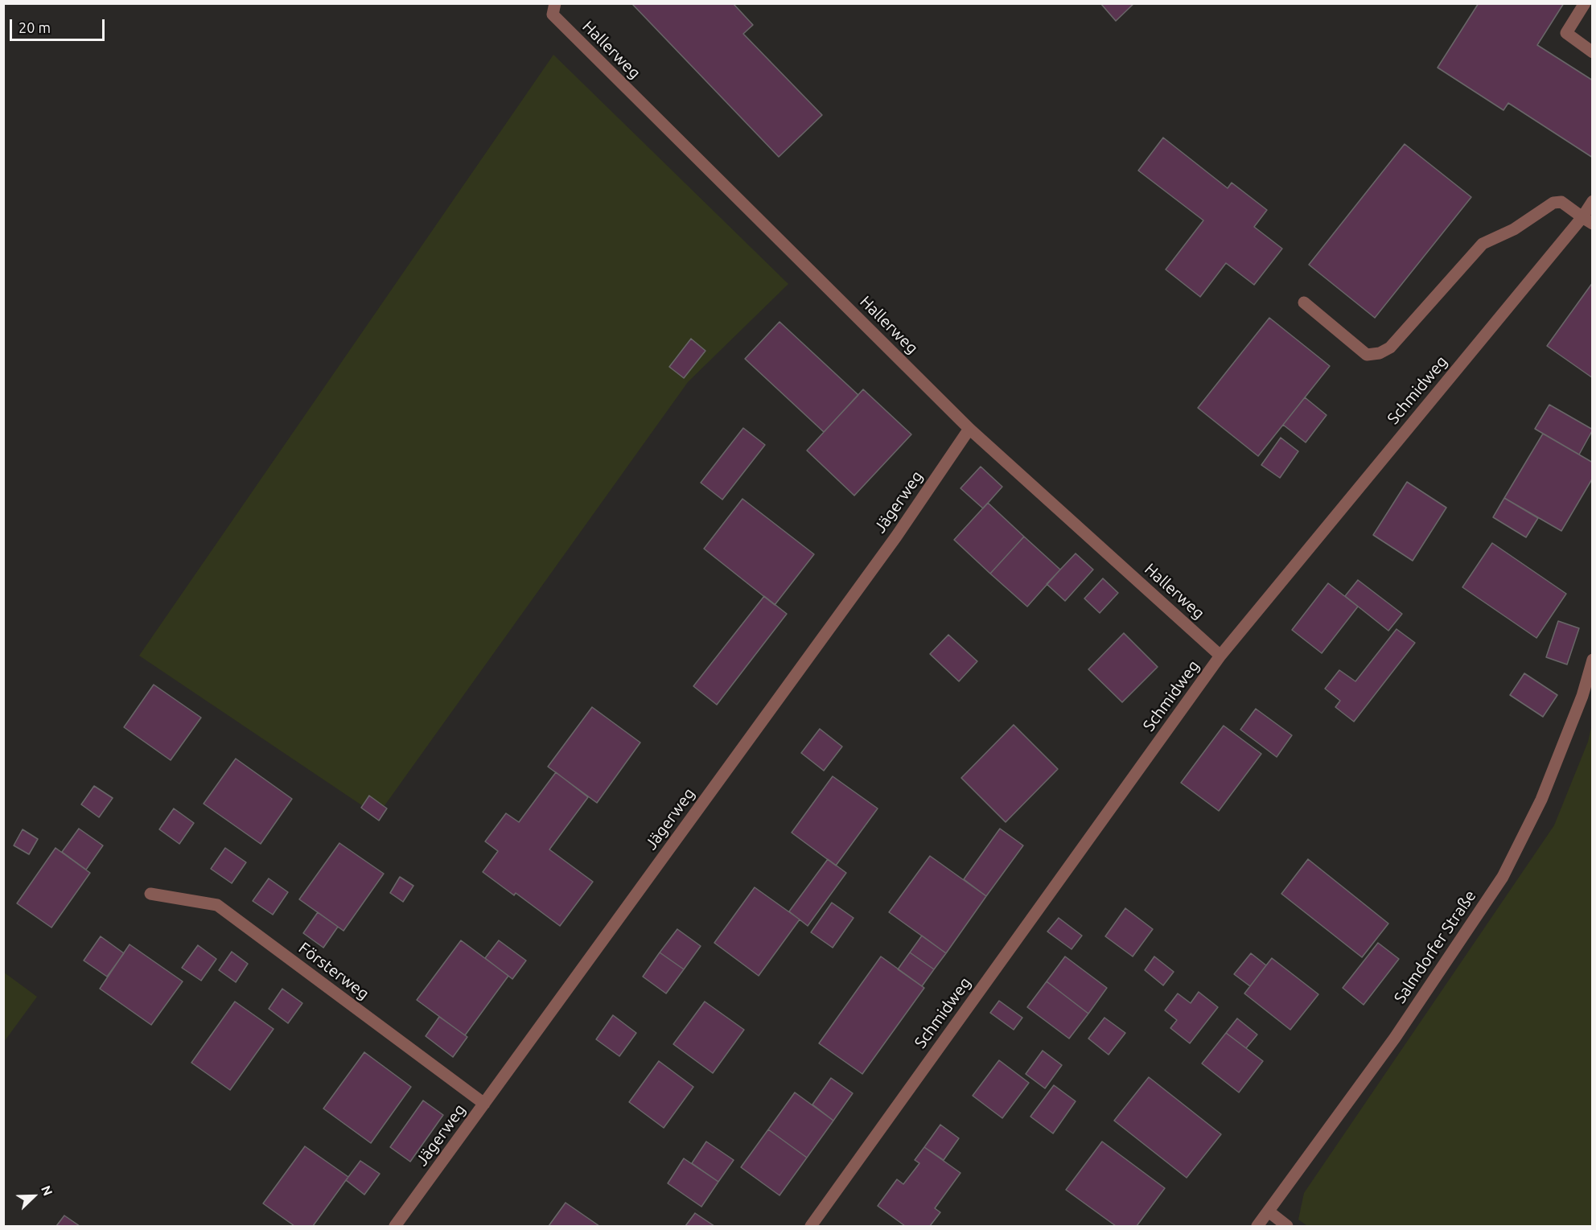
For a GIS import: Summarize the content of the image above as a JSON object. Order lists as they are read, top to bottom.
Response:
{
  "streets": {
    "street": [
      "Hallerweg",
      "Schmidweg",
      "Jägerweg",
      "Salmdorfer Straße",
      "Försterweg"
    ]
  },
  "crossings": [
    ["Hallerweg", "Schmidweg"],
    ["Hallerweg", "Jägerweg"],
    ["Jägerweg", "Försterweg"]
  ],
  "scale_bar": "20 m",
  "north": "top right"
}
